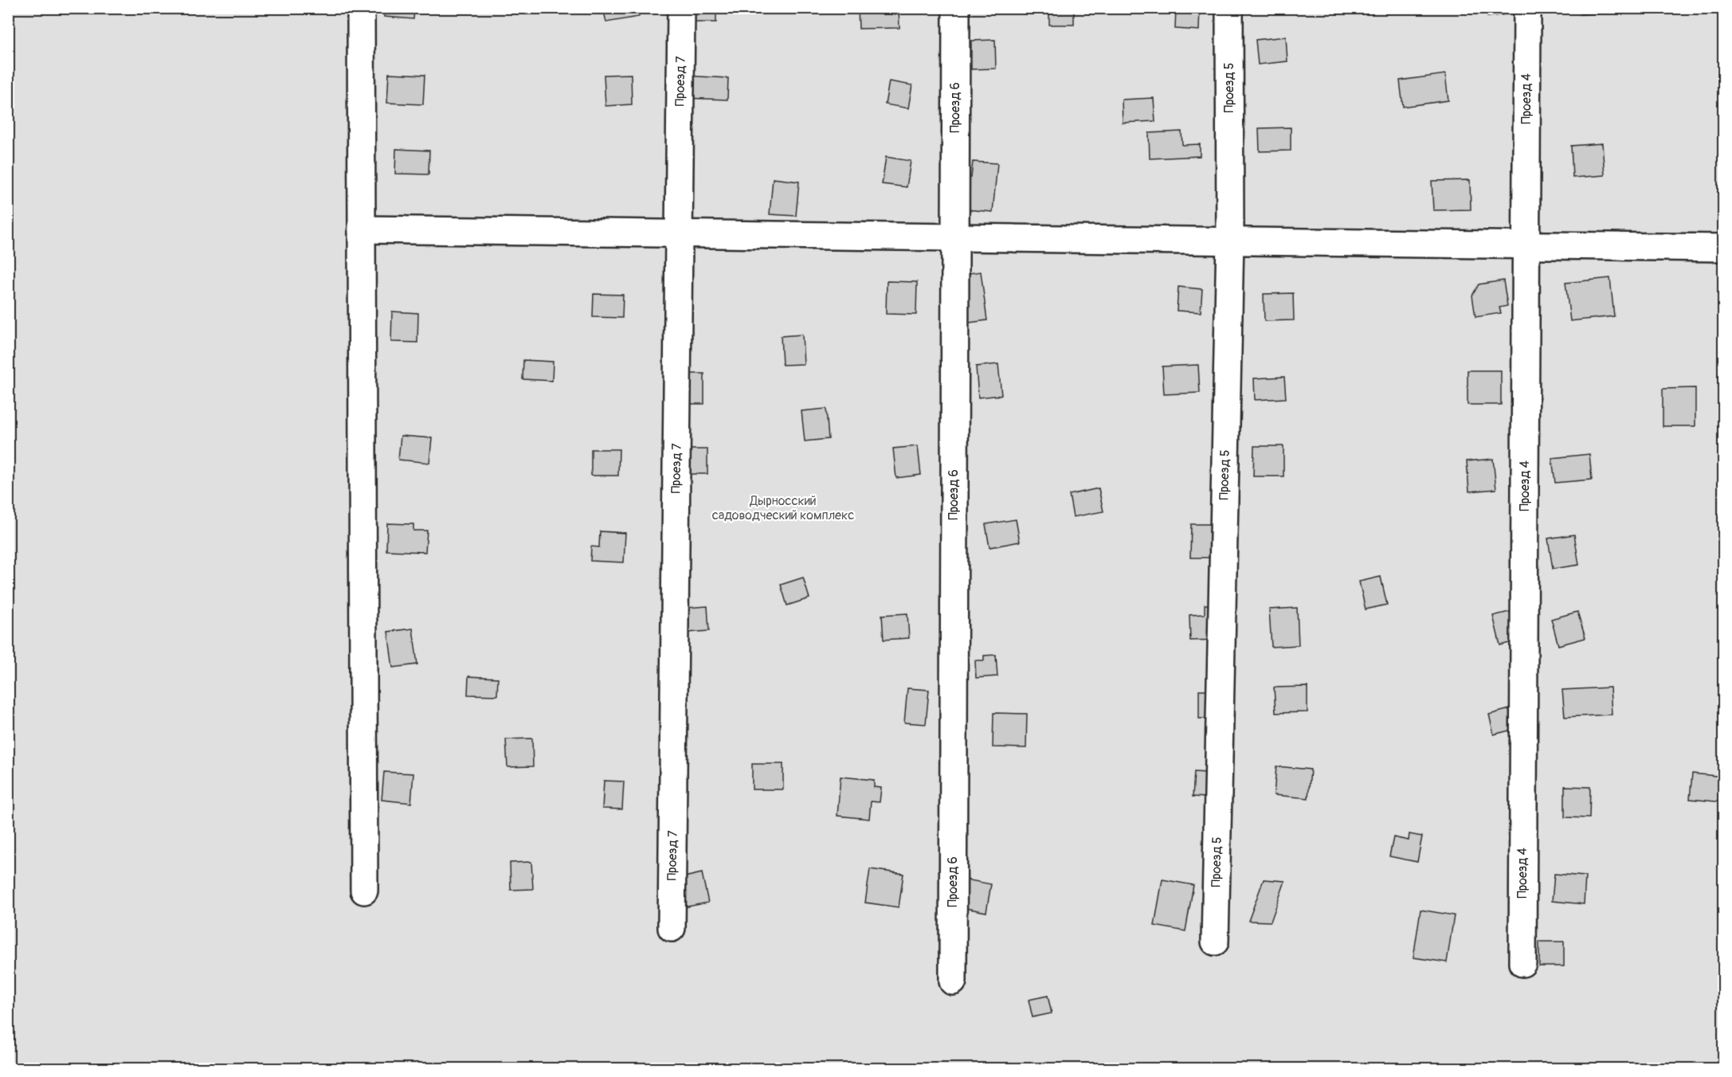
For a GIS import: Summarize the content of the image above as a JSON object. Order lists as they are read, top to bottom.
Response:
{
  "streets": {
    "street": [
      "Проезд 7",
      "Проезд 5",
      "Проезд 4",
      "Проезд 6"
    ]
  },
  "parks": ["Дырносский садоводческий комплекс"]
}
